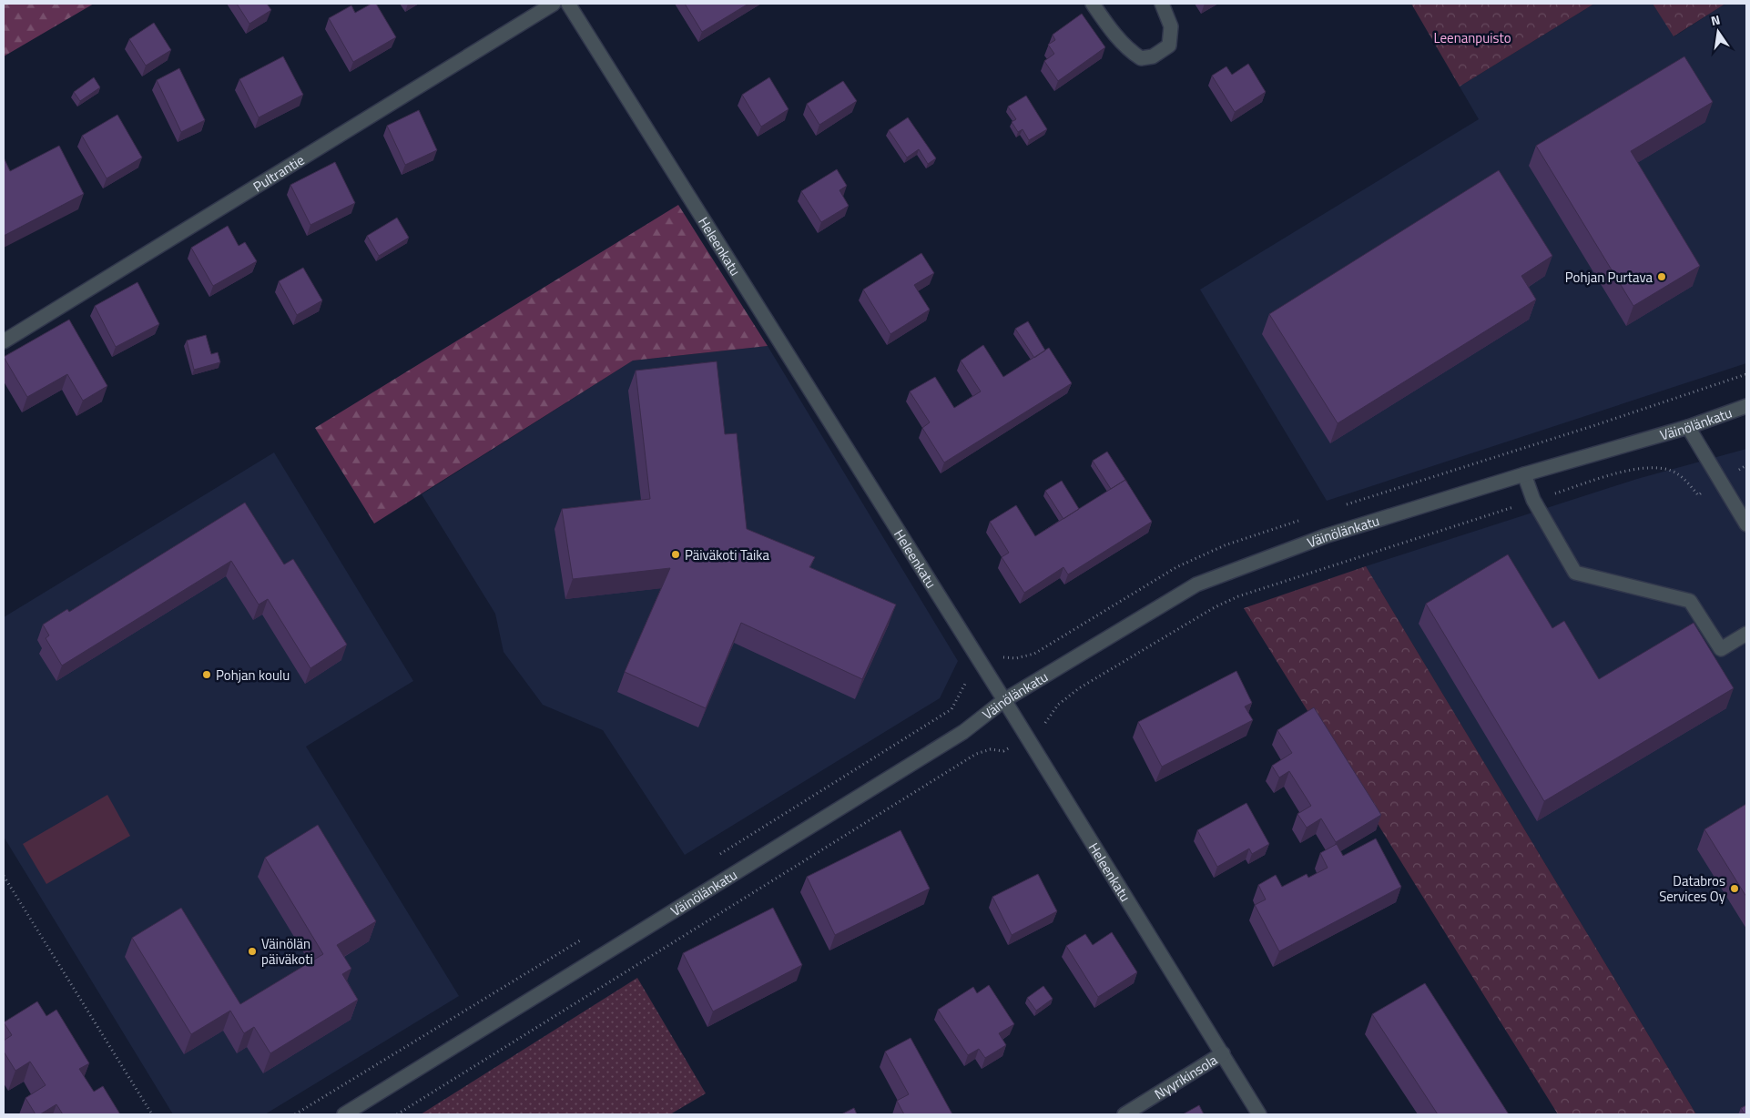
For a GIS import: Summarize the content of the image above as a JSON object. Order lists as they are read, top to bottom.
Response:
{
  "streets": {
    "street": [
      "Pultrantie",
      "Heleenkatu",
      "Väinölänkatu",
      "Nyyrikinsola"
    ]
  },
  "crossings": [
    ["Heleenkatu", "Väinölänkatu"],
    ["Heleenkatu", "Nyyrikinsola"]
  ],
  "parks": ["Leenanpuisto"],
  "places": [
    "Pohjan Purtava",
    "Päiväkoti Taika",
    "Pohjan koulu",
    "Databros Services Oy",
    "Väinölän päiväkoti"
  ],
  "north": "top"
}
